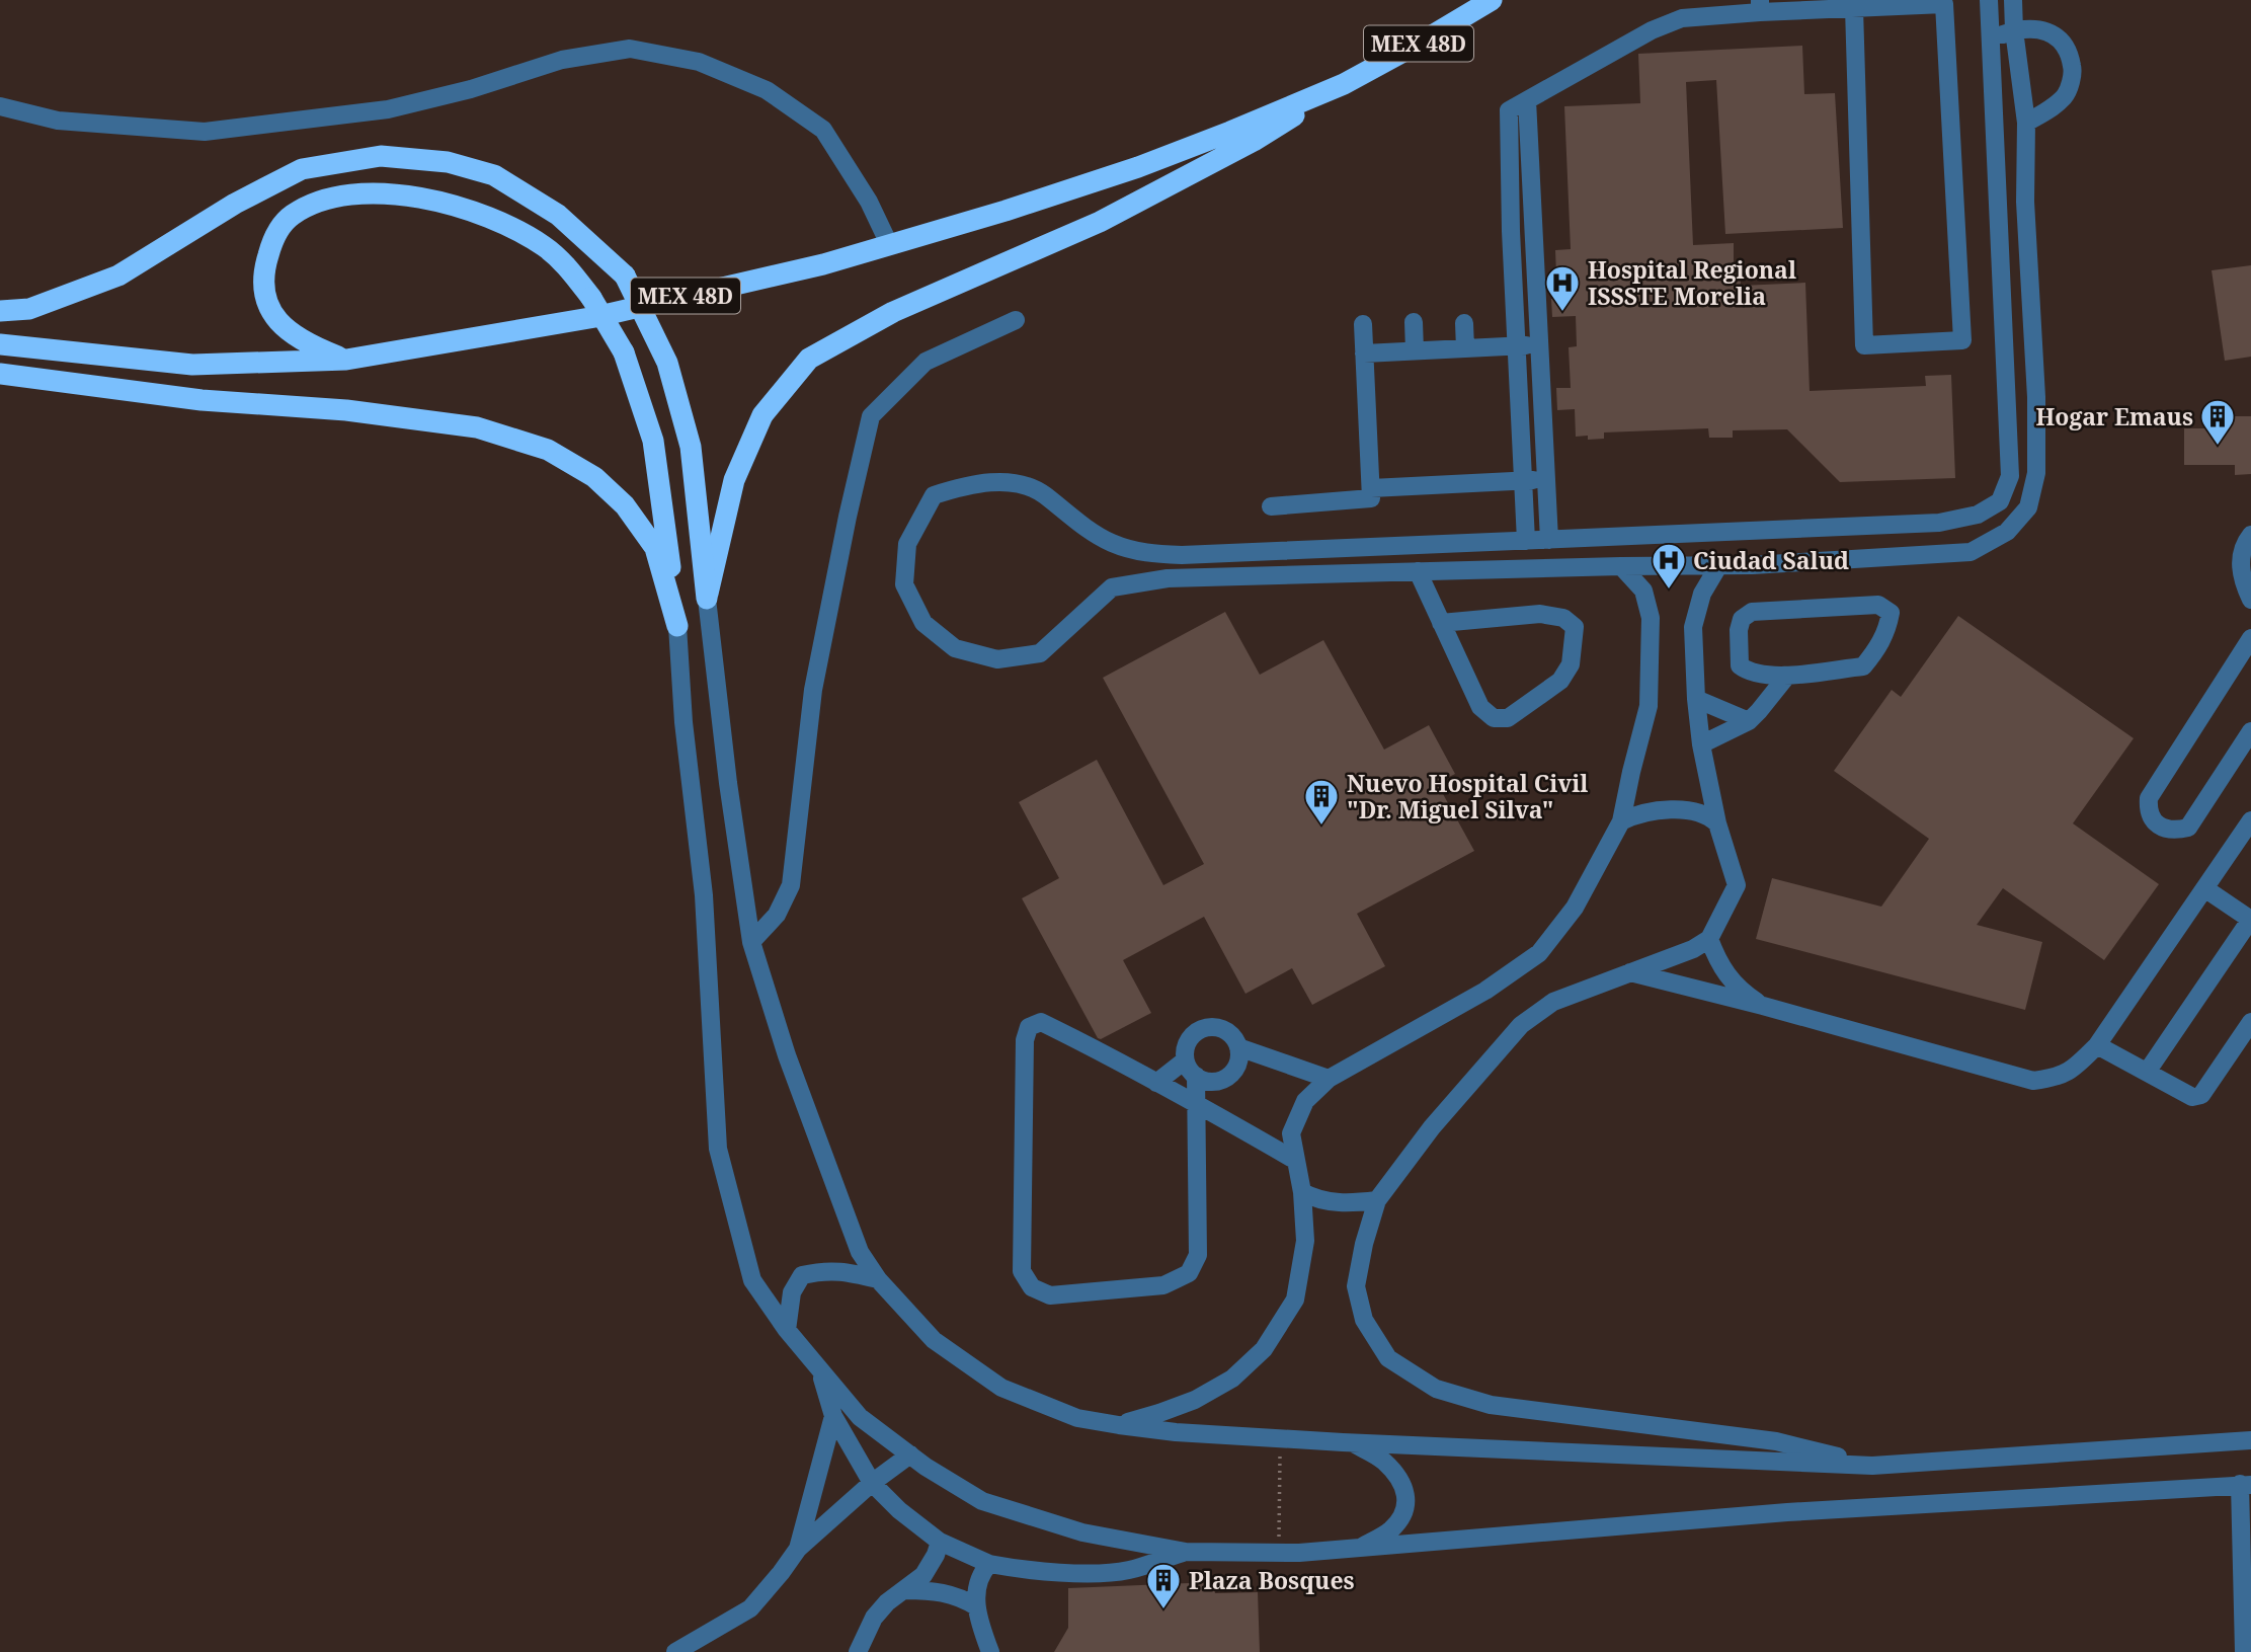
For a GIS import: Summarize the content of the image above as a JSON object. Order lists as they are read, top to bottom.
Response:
{
  "streets": {
    "highway": ["MEX 48D"]
  },
  "places": {
    "hospital": ["Hospital Regional ISSSTE Morelia", "Ciudad Salud"],
    "building": ["Hogar Emaus", "Nuevo Hospital Civil \"Dr. Miguel Silva\"", "Plaza Bosques"]
  }
}
